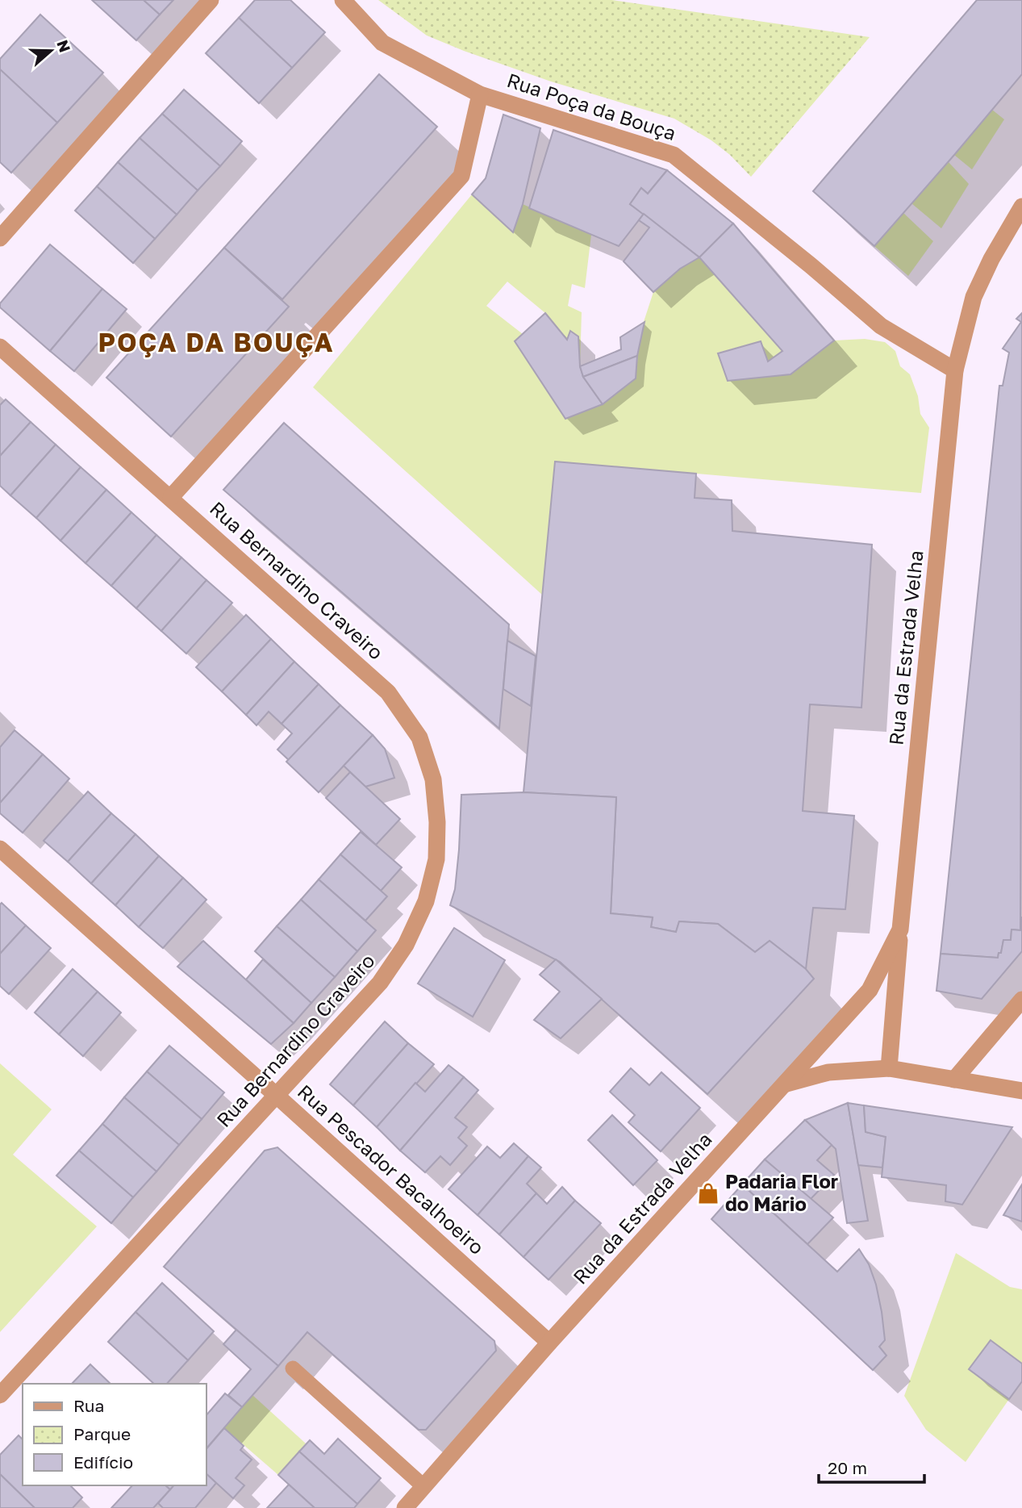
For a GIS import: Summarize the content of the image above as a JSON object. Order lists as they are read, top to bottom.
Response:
{
  "streets": {
    "street": [
      "Rua Poça da Bouça",
      "Rua Bernardino Craveiro",
      "Rua da Estrada Velha",
      "Rua Pescador Bacalhoeiro"
    ]
  },
  "crossings": [
    ["Rua Poça da Bouça", "Rua da Estrada Velha"],
    ["Rua Bernardino Craveiro", "Rua Pescador Bacalhoeiro"],
    ["Rua da Estrada Velha", "Rua Pescador Bacalhoeiro"]
  ],
  "districts": ["POÇA DA BOUÇA"],
  "places": {
    "shop": ["Padaria Flor do Mário"]
  },
  "legend": ["Rua", "Parque", "Edifício"],
  "scale_bar": "20 m",
  "north": "right"
}
